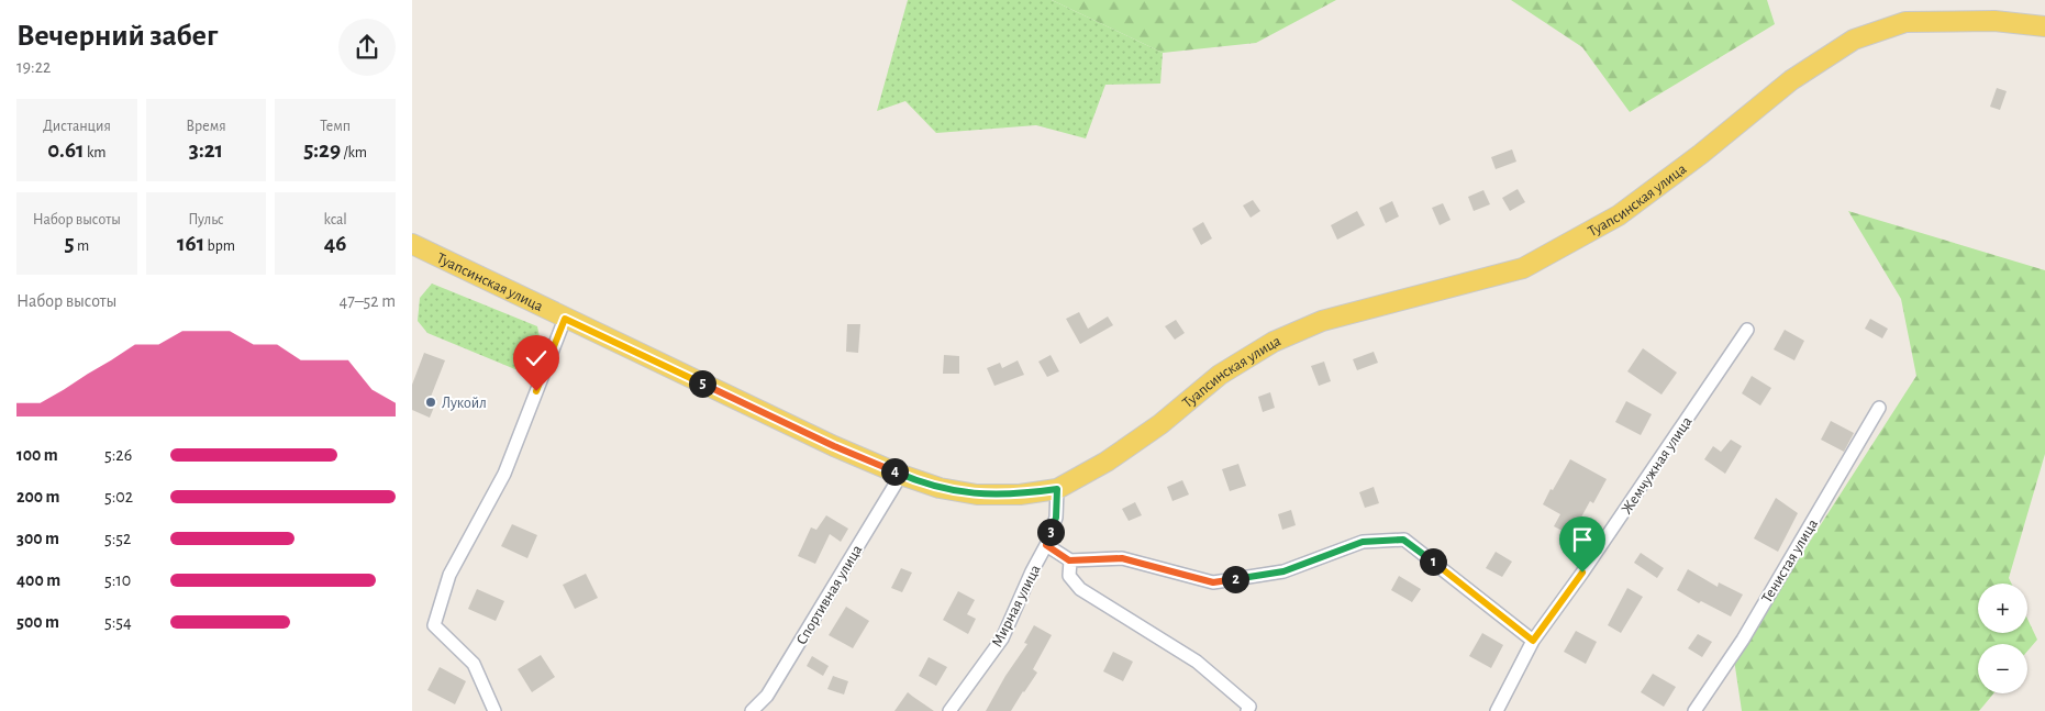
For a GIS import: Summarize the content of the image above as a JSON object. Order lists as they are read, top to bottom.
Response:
{
  "streets": {
    "main road": ["Туапсинская улица"],
    "street": [
      "Жемчужная улица",
      "Тенистая улица",
      "Спортивная улица",
      "Мирная улица"
    ]
  },
  "crossings": [
    ["Туапсинская улица", "Спортивная улица"],
    ["Туапсинская улица", "Мирная улица"]
  ],
  "places": ["Лукойл"],
  "page": {
    "heading": ["Вечерний забег", "19:22"],
    "stats": [
      ["Дистанция", "0.61 km"],
      ["Время", "3:21"],
      ["Темп", "5:29 /km"],
      ["Набор высоты", "5 m"],
      ["Пульс", "161 bpm"],
      ["kcal", "46"]
    ],
    "chart": ["Набор высоты", "47–52 m"],
    "pins": [
      "5",
      "4",
      "3",
      "1",
      "2"
    ],
    "list": [
      {
        "name": "100 m",
        "note": "5:26"
      },
      {
        "name": "200 m",
        "note": "5:02"
      },
      {
        "name": "300 m",
        "note": "5:52"
      },
      {
        "name": "400 m",
        "note": "5:10"
      },
      {
        "name": "500 m",
        "note": "5:54"
      }
    ],
    "map_buttons": ["+", "−"]
  }
}
